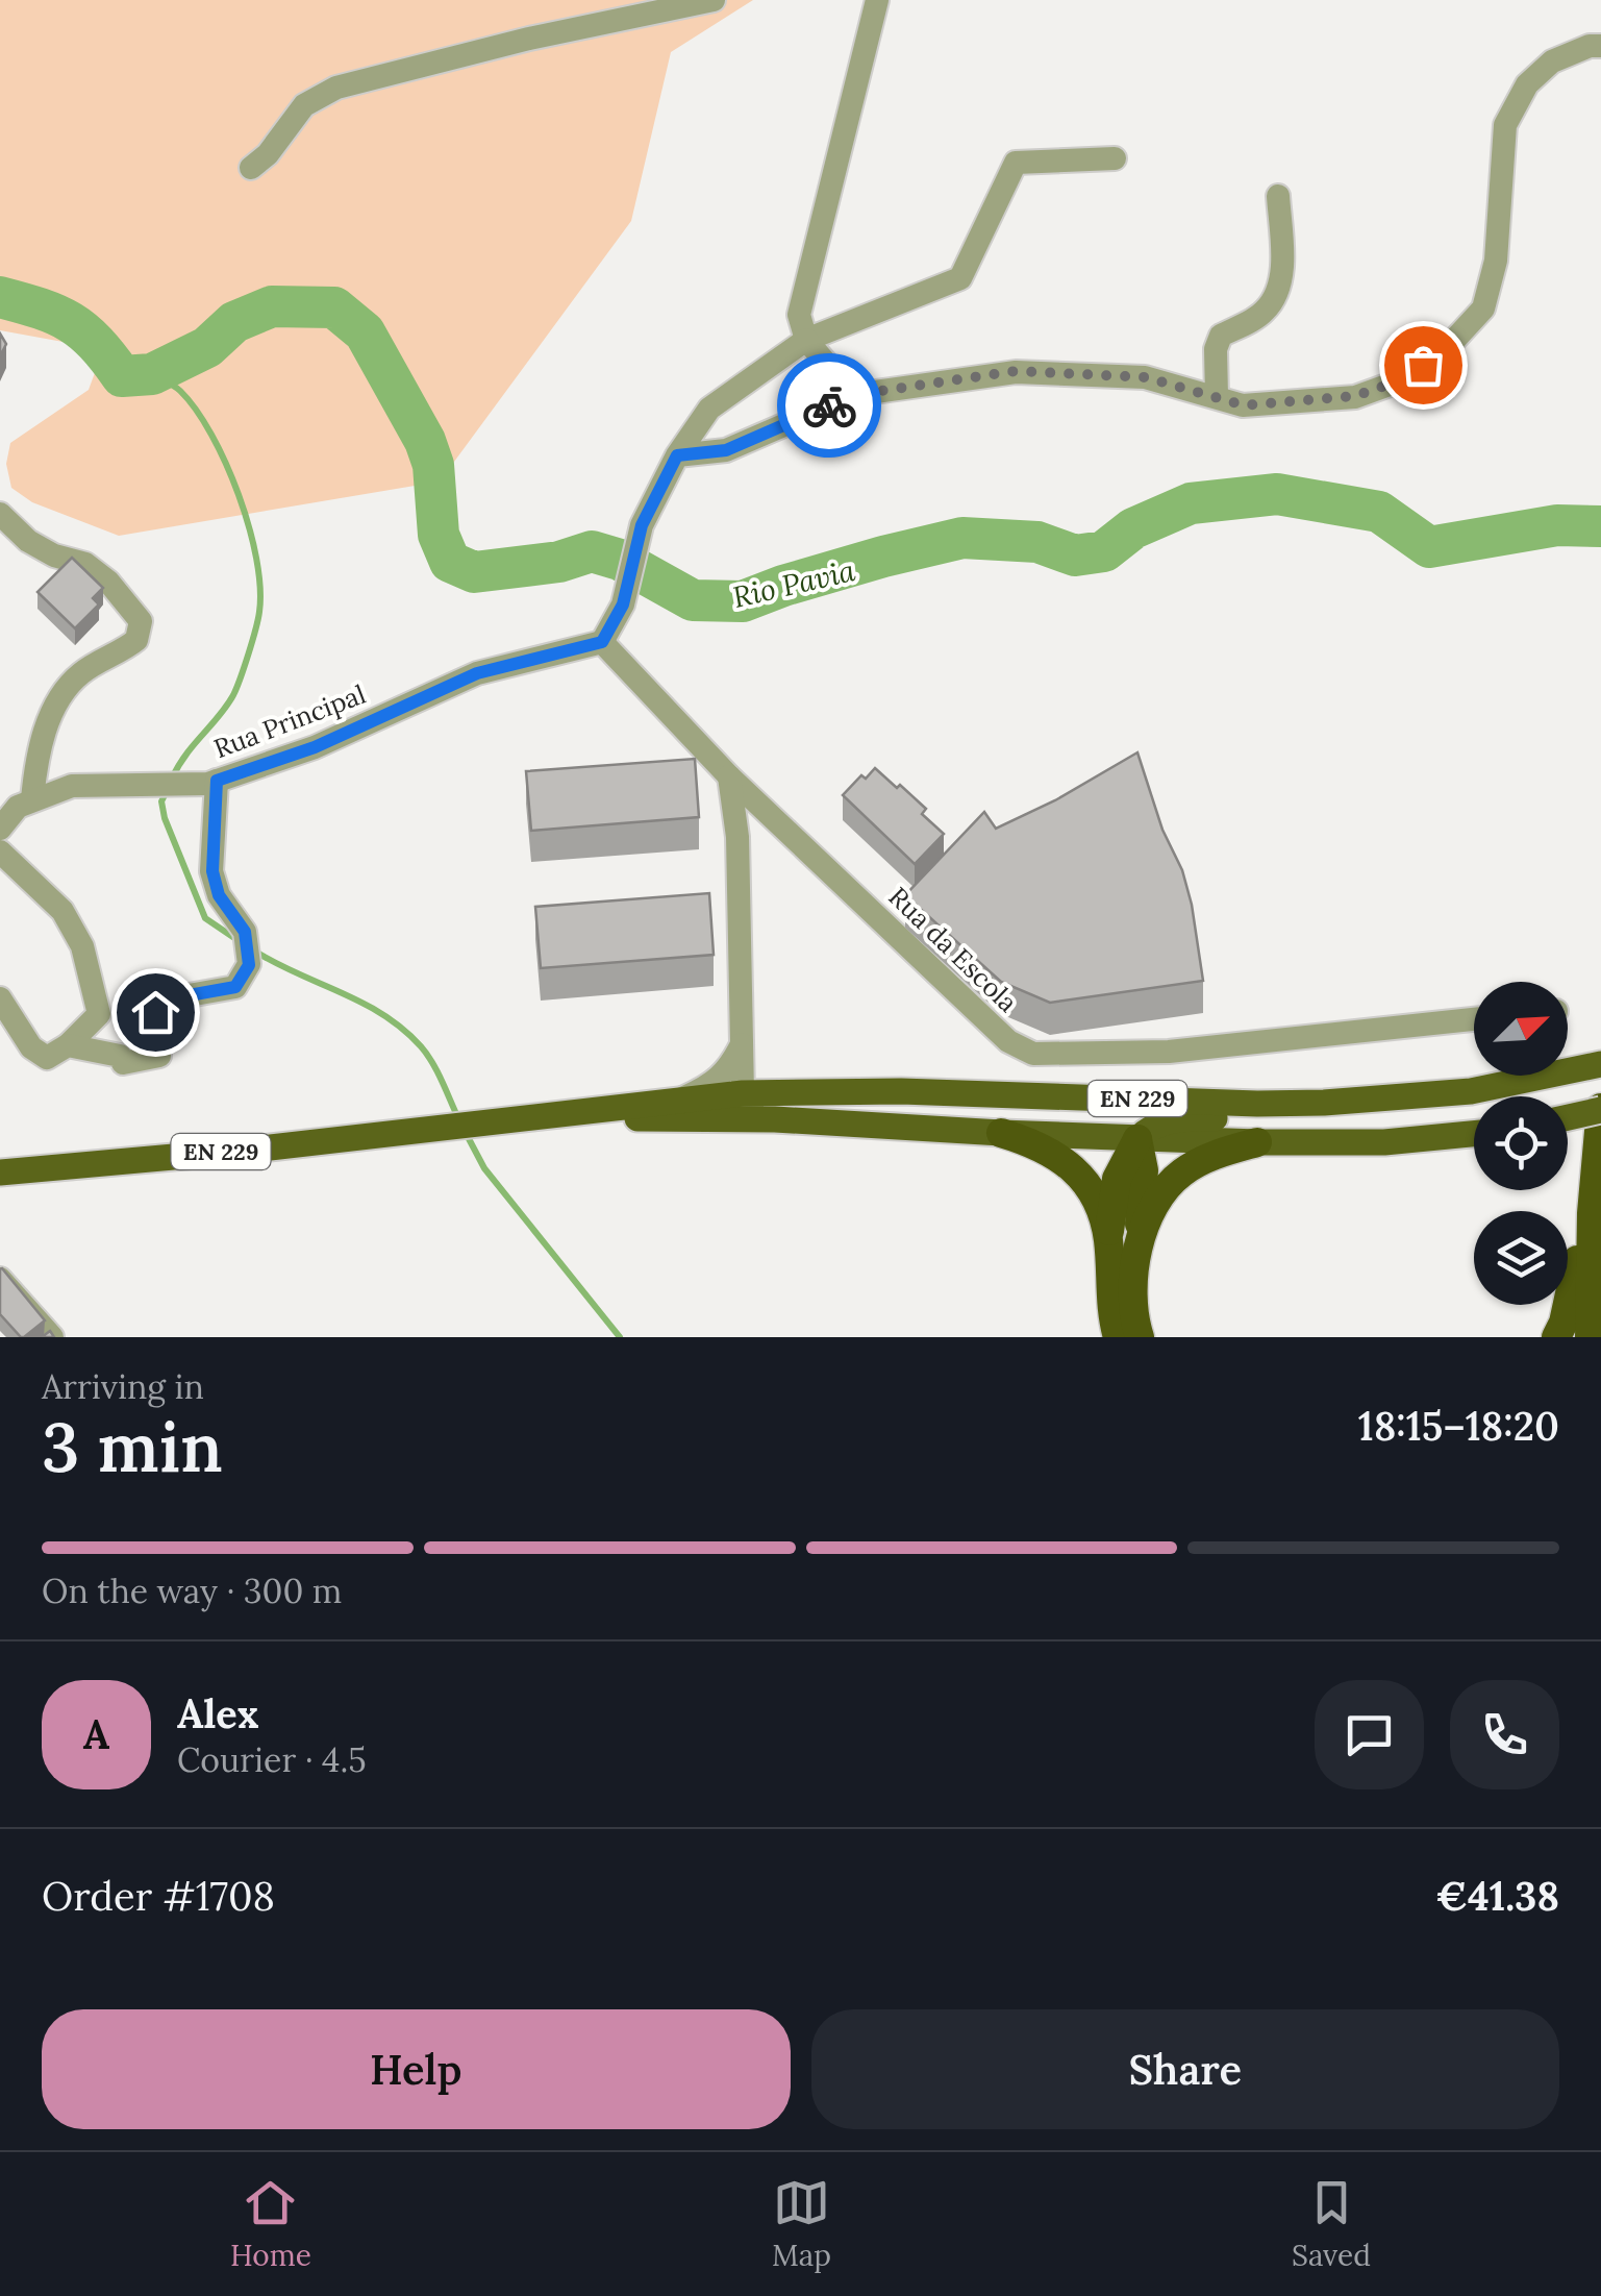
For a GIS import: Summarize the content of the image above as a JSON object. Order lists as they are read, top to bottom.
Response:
{
  "streets": {
    "main road": ["EN 229"],
    "street": ["Rua Principal", "Rua da Escola"]
  },
  "crossings": [
    ["Rua Principal", "Rua da Escola"]
  ],
  "water": ["Rio Pavia"],
  "north": "top right",
  "page": {
    "heading": ["3 min", "Arriving in", "18:15–18:20"],
    "panel": [
      "Alex",
      "Courier · 4.5",
      "Order #1708",
      "€41.38"
    ],
    "bar": "On the way · 300 m",
    "round": "A",
    "buttons": ["Help", "Share"],
    "tabs": ["Home", "Map", "Saved"]
  }
}
